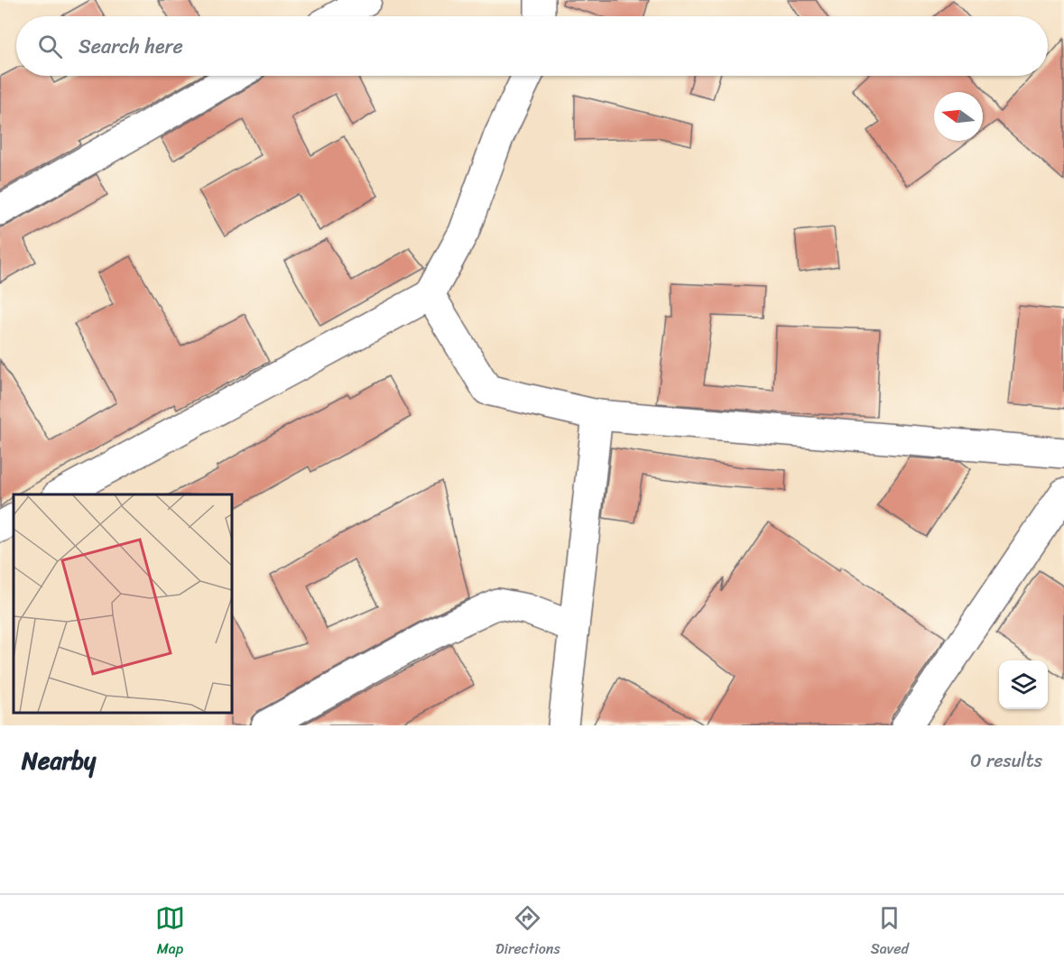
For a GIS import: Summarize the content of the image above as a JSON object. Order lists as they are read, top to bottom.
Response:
{
  "north": "left",
  "page": {
    "search": "Search here",
    "heading": ["Nearby", "0 results"],
    "nav": ["Map", "Directions", "Saved"]
  }
}
